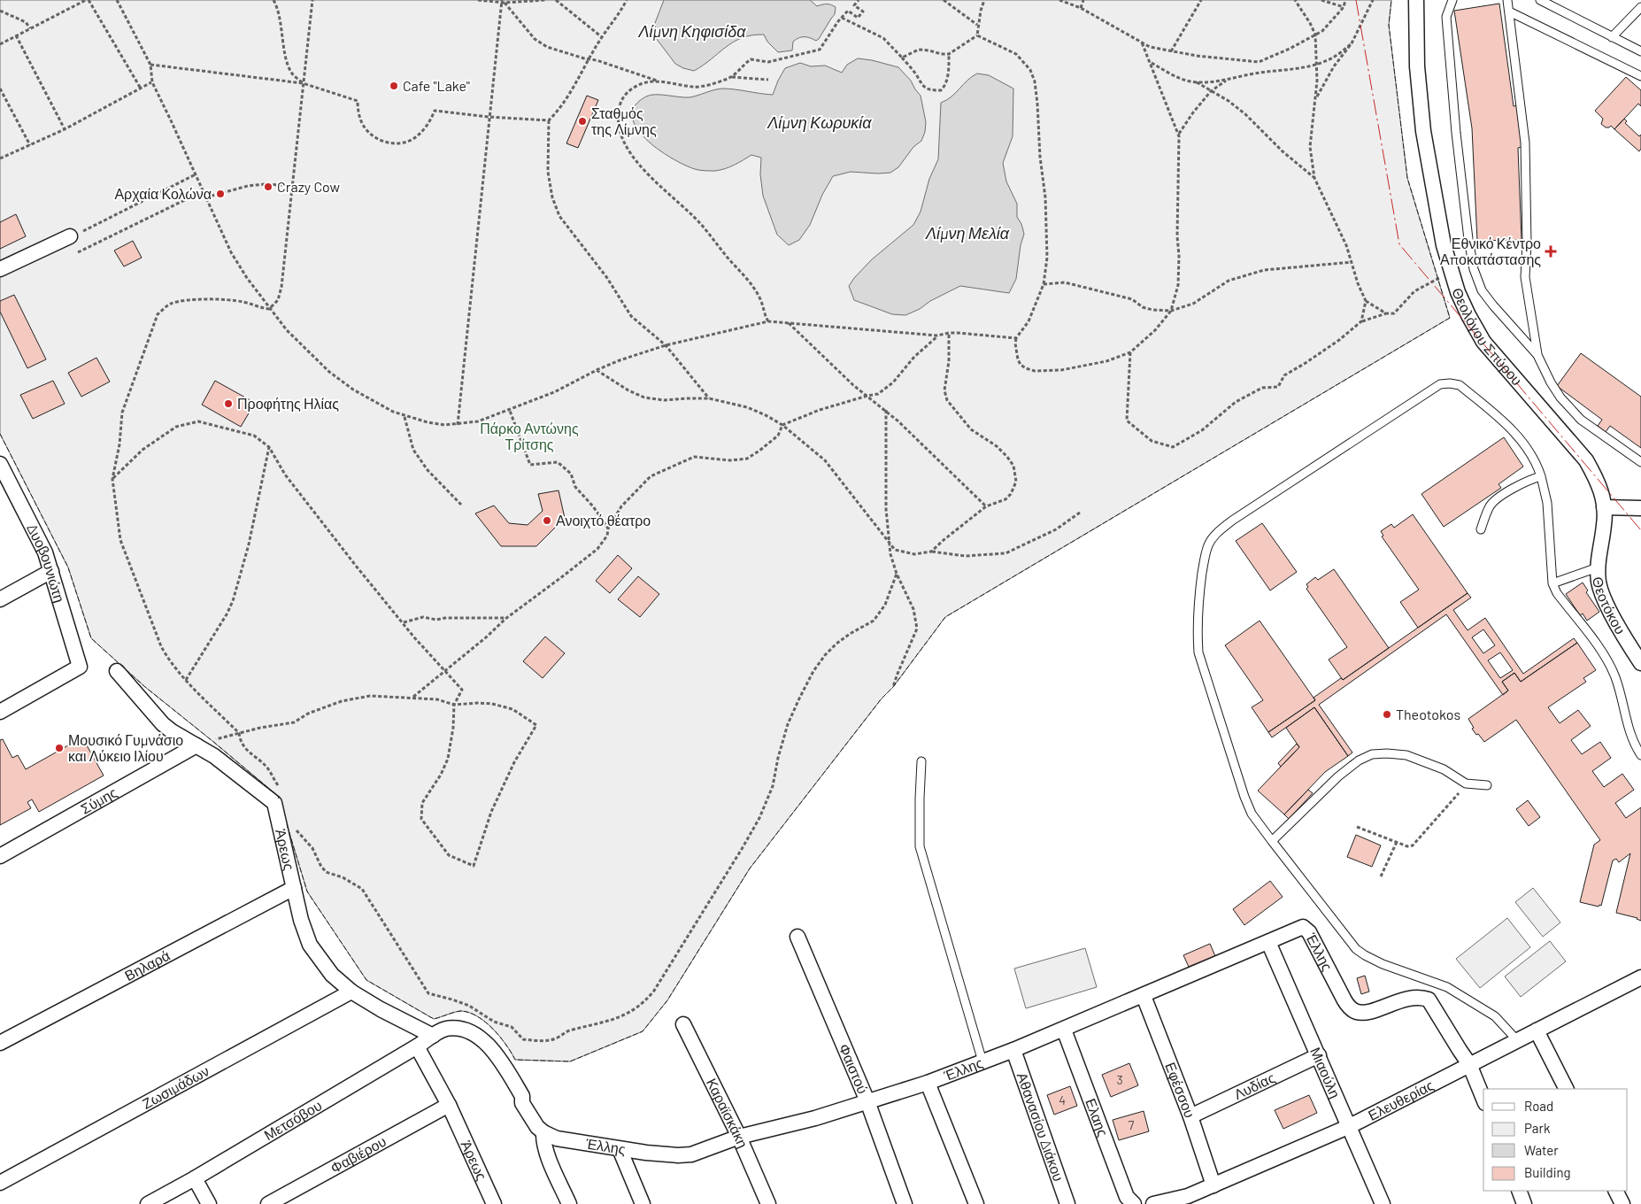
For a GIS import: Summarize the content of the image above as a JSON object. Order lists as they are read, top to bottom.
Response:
{
  "streets": {
    "street": [
      "Θεολόγου Σπύρου",
      "Δυοβουνιώτη",
      "Θεοτόκου",
      "Σύμης",
      "Άρεως",
      "Έλλης",
      "Βηλαρά",
      "Φαιστού",
      "Μιαούλη",
      "Λυδίας",
      "Ζωσιμάδων",
      "Εφέσσου",
      "Ελευθερίας",
      "Καραϊσκάκη",
      "Ελαης",
      "Μετσόβου",
      "Αθανασίου Διάκου",
      "Φαβιέρου"
    ]
  },
  "crossings": [
    ["Θεολόγου Σπύρου", "Θεοτόκου"],
    ["Σύμης", "Άρεως"],
    ["Άρεως", "Βηλαρά"],
    ["Άρεως", "Ζωσιμάδων"],
    ["Άρεως", "Μετσόβου"],
    ["Άρεως", "Φαβιέρου"],
    ["Έλλης", "Φαιστού"],
    ["Έλλης", "Μιαούλη"],
    ["Έλλης", "Εφέσσου"],
    ["Έλλης", "Ελευθερίας"],
    ["Έλλης", "Καραϊσκάκη"],
    ["Έλλης", "Ελαης"],
    ["Έλλης", "Αθανασίου Διάκου"],
    ["Μιαούλη", "Λυδίας"],
    ["Μιαούλη", "Ελευθερίας"],
    ["Λυδίας", "Εφέσσου"],
    ["Εφέσσου", "Ελευθερίας"]
  ],
  "water": ["Λίμνη Κηφισίδα", "Λίμνη Κωρυκία", "Λίμνη Μελία"],
  "parks": ["Πάρκο Αντώνης Τρίτσης"],
  "places": {
    "other": [
      "Cafe \"Lake\"",
      "Σταθμός της Λίμνης",
      "Crazy Cow",
      "Αρχαία Κολώνα",
      "Προφήτης Ηλίας",
      "Ανοιχτό θέατρο",
      "Theotokos",
      "Μουσικό Γυμνάσιο και Λύκειο Ιλίου"
    ],
    "health": ["Εθνικό Κέντρο Αποκατάστασης"]
  },
  "house_numbers": ["3", "4", "7"],
  "legend": [
    "Road",
    "Park",
    "Water",
    "Building"
  ]
}
